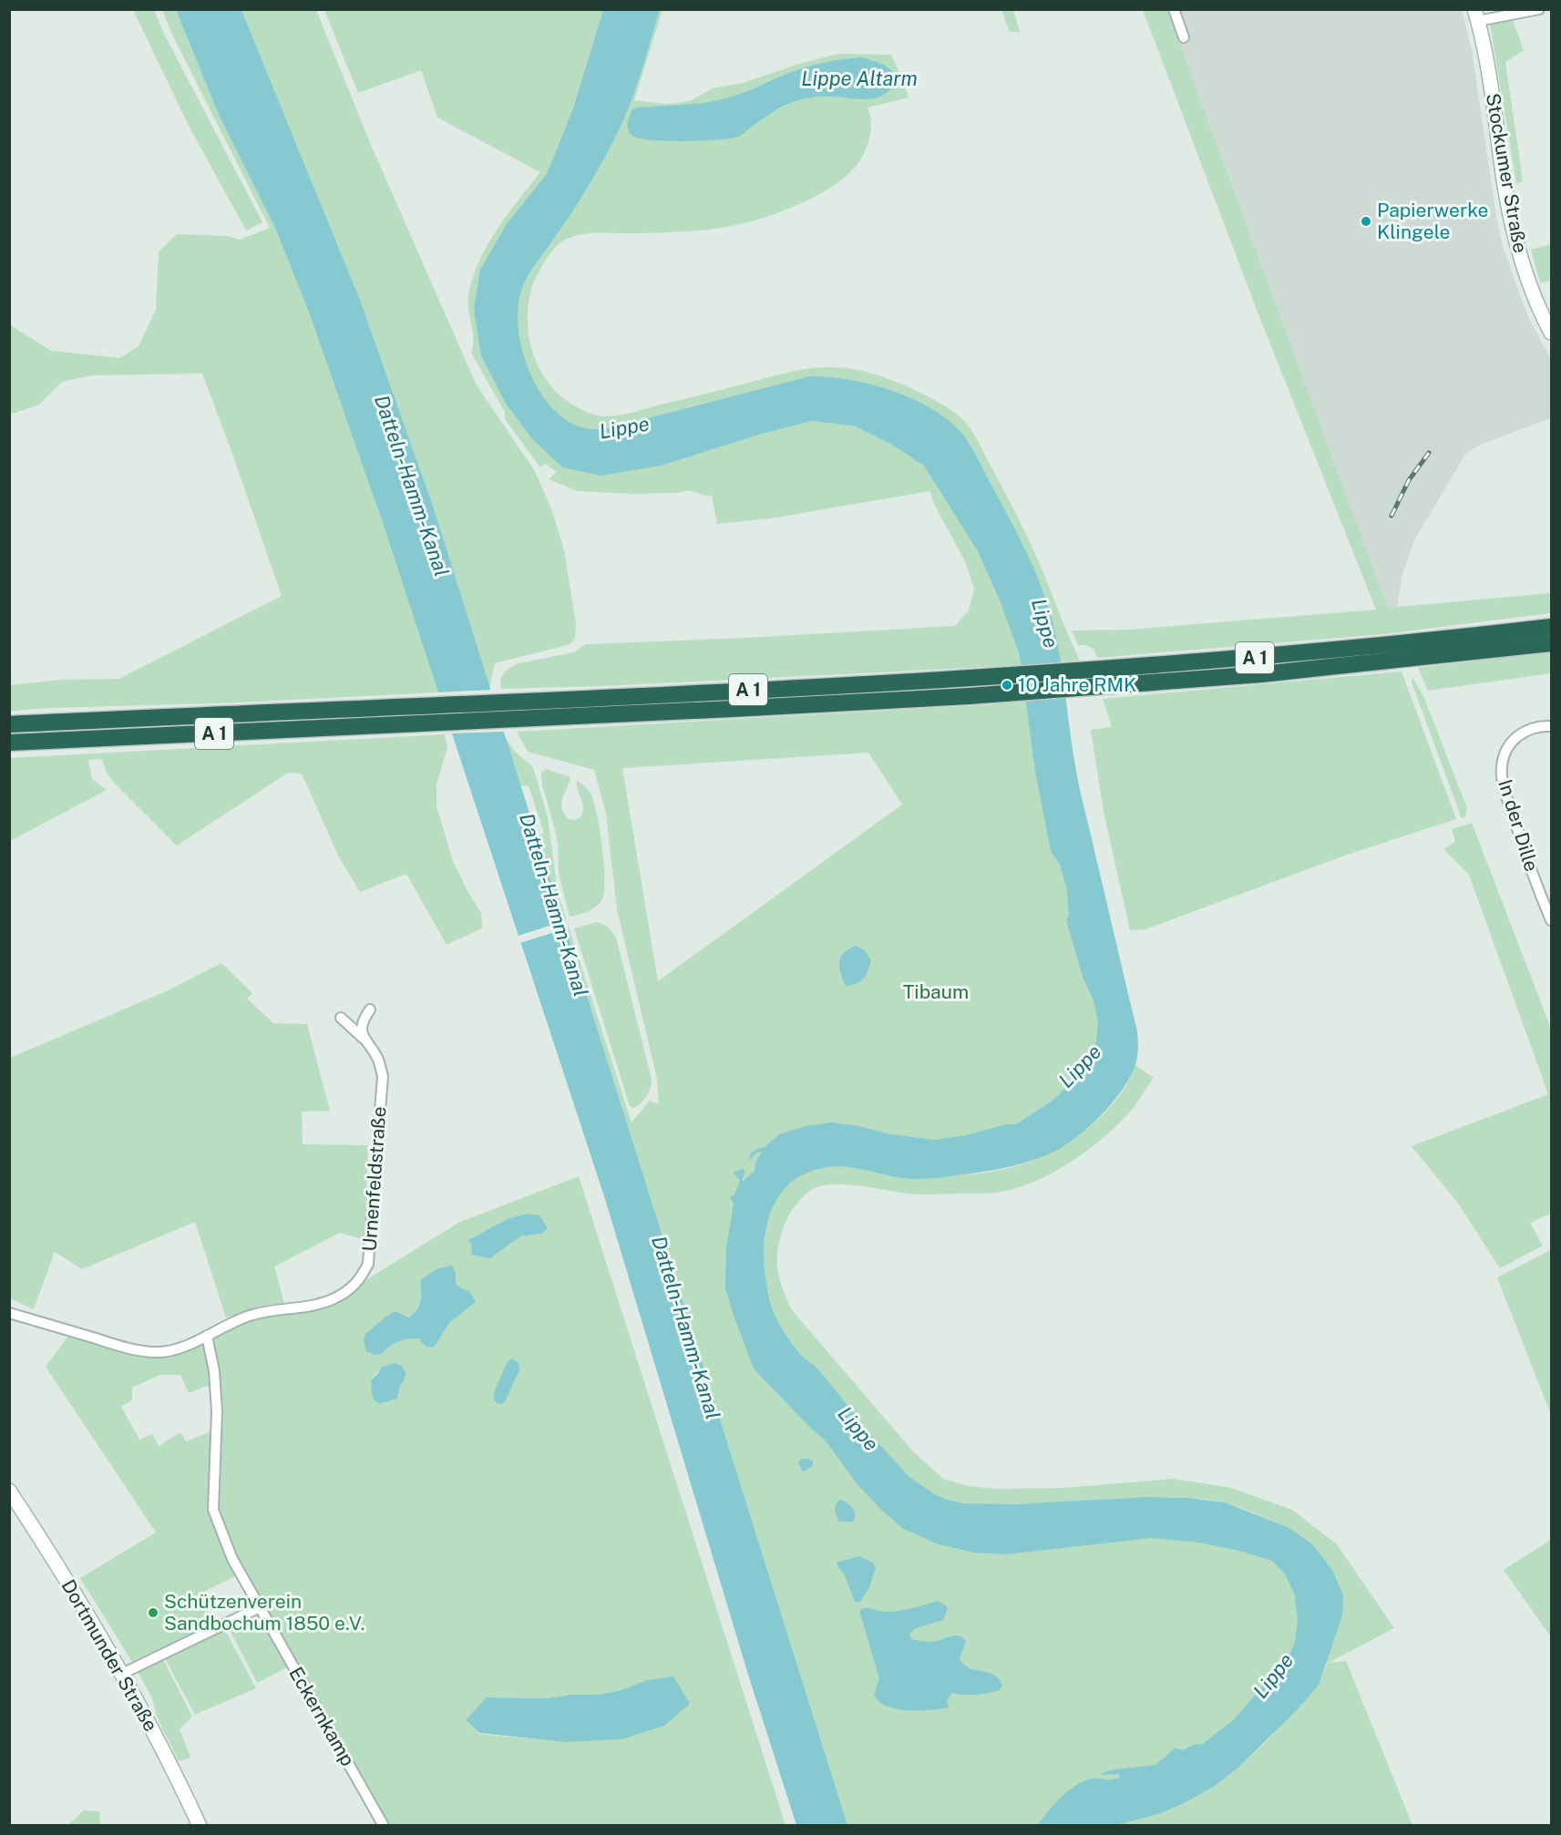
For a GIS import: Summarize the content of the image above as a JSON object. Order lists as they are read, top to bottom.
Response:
{
  "streets": {
    "highway": ["A 1"],
    "main road": ["Stockumer Straße", "Dortmunder Straße"],
    "street": ["In der Dille", "Urnenfeldstraße", "Eckernkamp"]
  },
  "crossings": [
    ["Urnenfeldstraße", "Eckernkamp"]
  ],
  "water": ["Lippe Altarm", "Lippe", "Datteln-Hamm-Kanal"],
  "parks": ["Tibaum"],
  "places": ["Papierwerke Klingele", "10 Jahre RMK", "Schützenverein Sandbochum 1850 e.V."]
}
